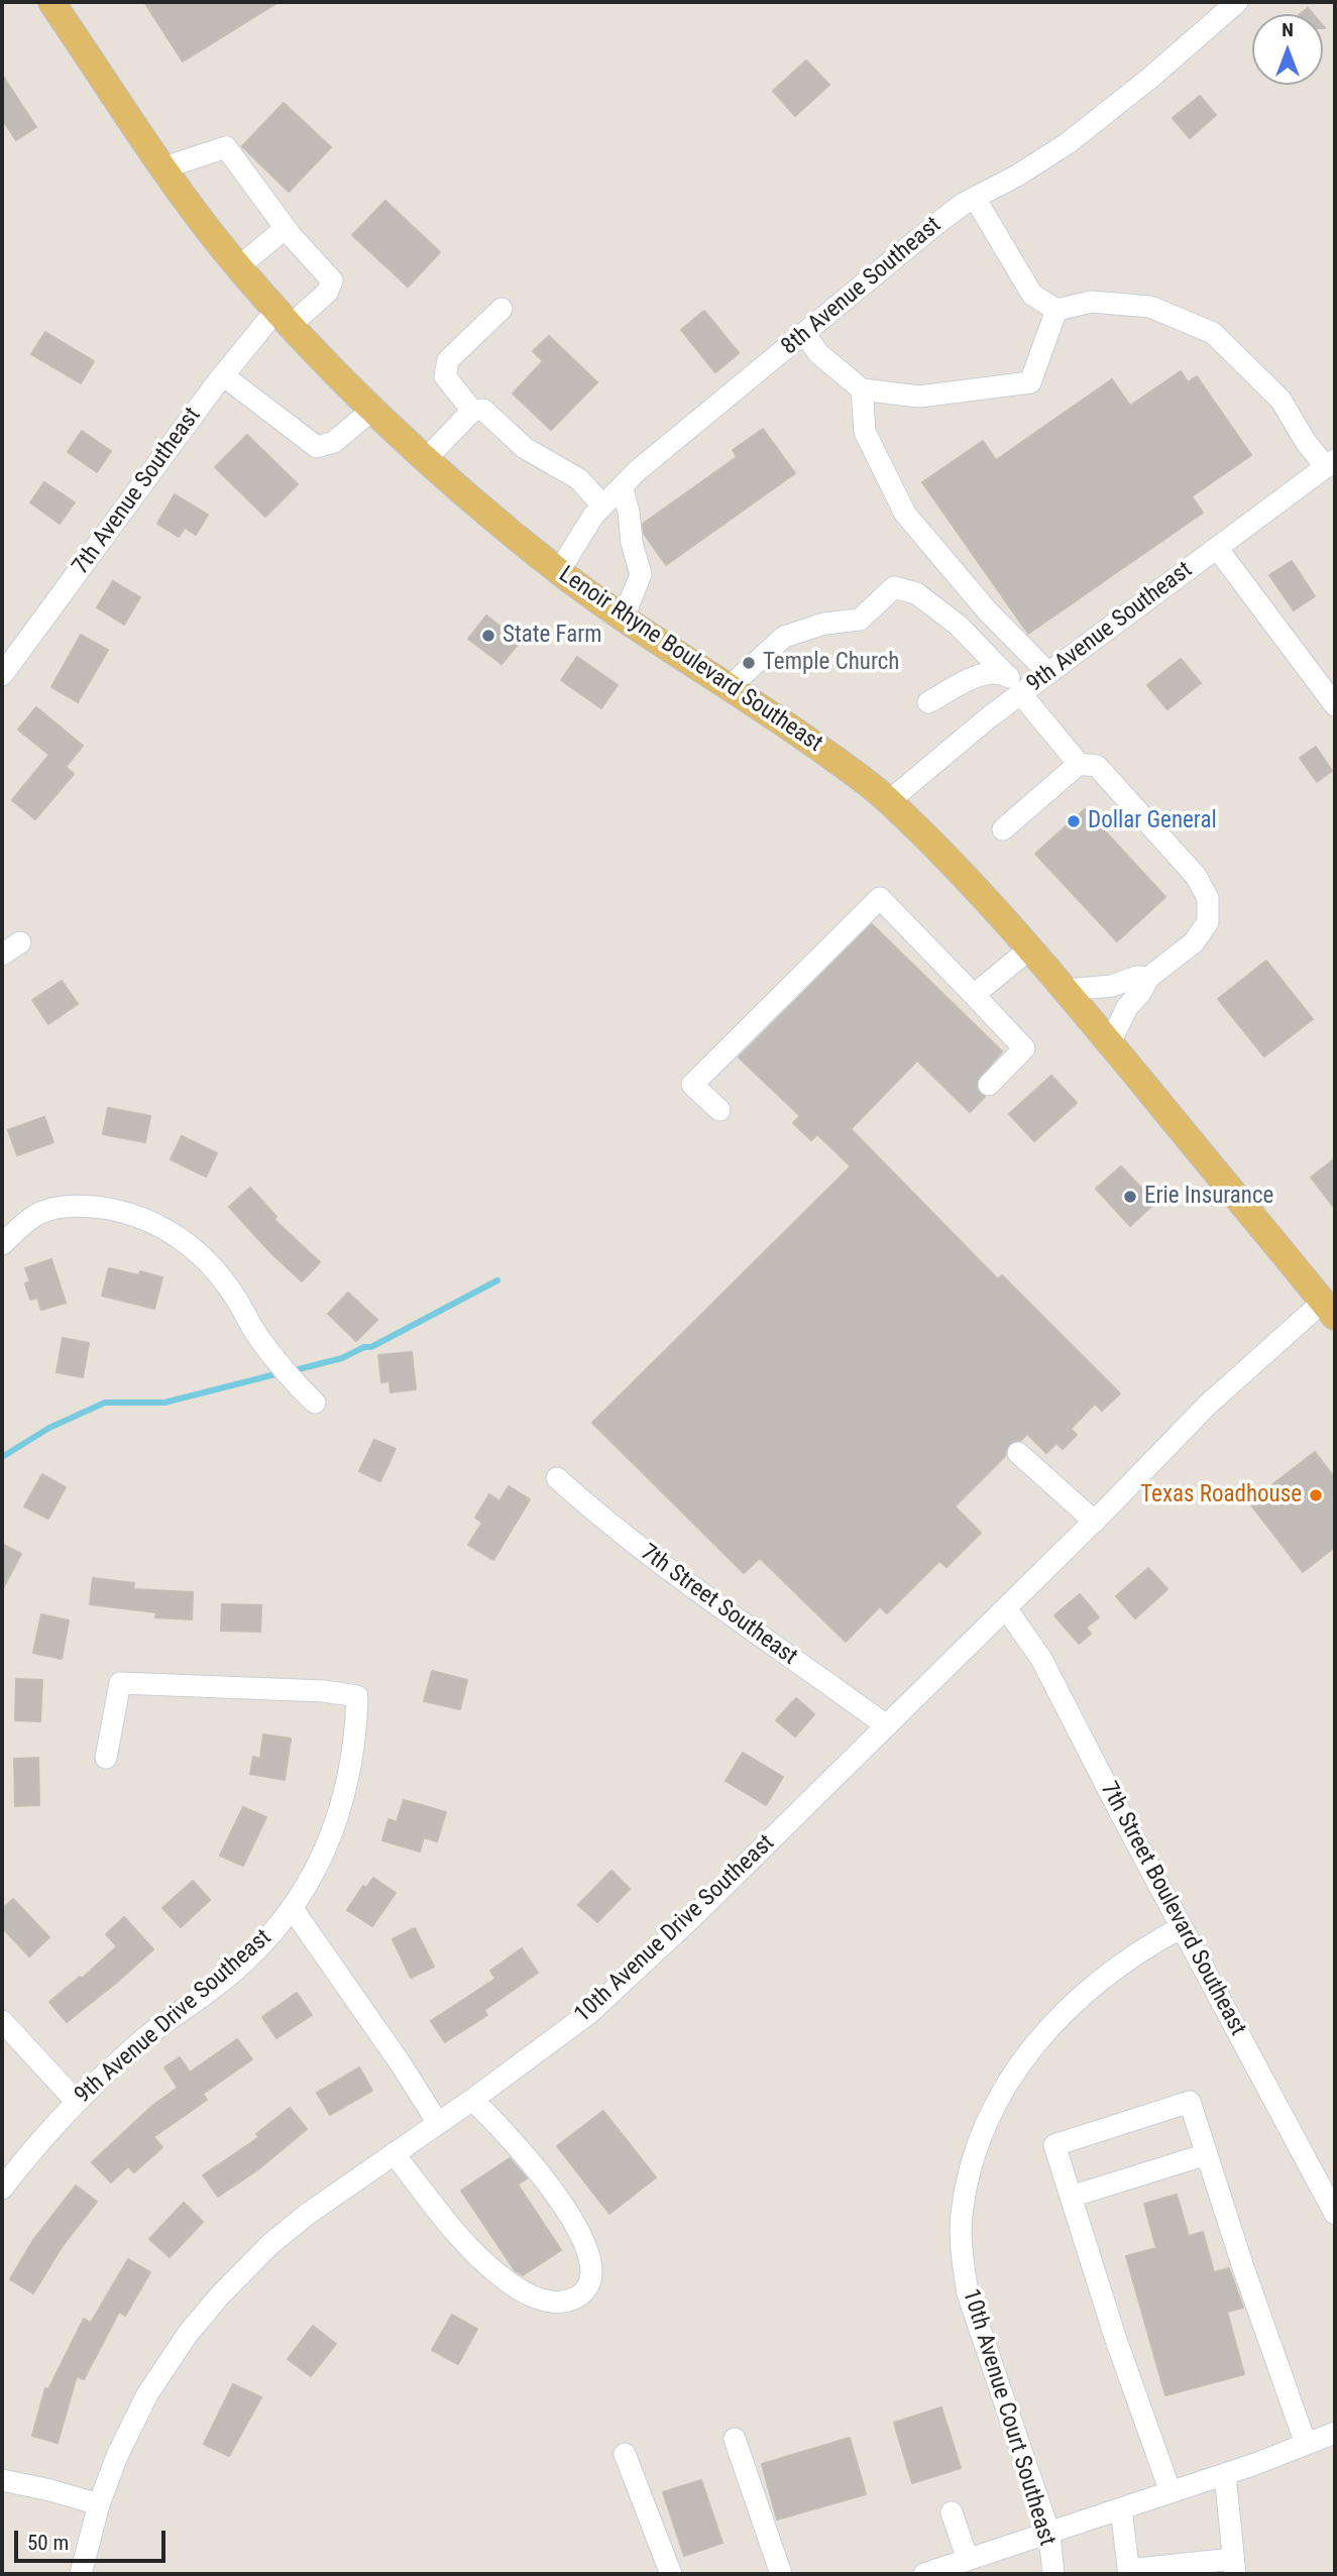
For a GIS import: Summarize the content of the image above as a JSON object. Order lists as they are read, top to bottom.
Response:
{
  "streets": {
    "main road": ["Lenoir Rhyne Boulevard Southeast"],
    "street": [
      "8th Avenue Southeast",
      "7th Avenue Southeast",
      "9th Avenue Southeast",
      "7th Street Southeast",
      "7th Street Boulevard Southeast",
      "10th Avenue Drive Southeast",
      "9th Avenue Drive Southeast",
      "10th Avenue Court Southeast"
    ]
  },
  "crossings": [
    ["8th Avenue Southeast", "Lenoir Rhyne Boulevard Southeast"],
    ["7th Avenue Southeast", "Lenoir Rhyne Boulevard Southeast"],
    ["9th Avenue Southeast", "Lenoir Rhyne Boulevard Southeast"],
    ["Lenoir Rhyne Boulevard Southeast", "10th Avenue Drive Southeast"],
    ["7th Street Southeast", "10th Avenue Drive Southeast"],
    ["7th Street Boulevard Southeast", "10th Avenue Drive Southeast"],
    ["7th Street Boulevard Southeast", "10th Avenue Court Southeast"]
  ],
  "places": [
    "State Farm",
    "Temple Church",
    "Dollar General",
    "Erie Insurance",
    "Texas Roadhouse"
  ],
  "scale_bar": "50 m",
  "north": "top"
}
